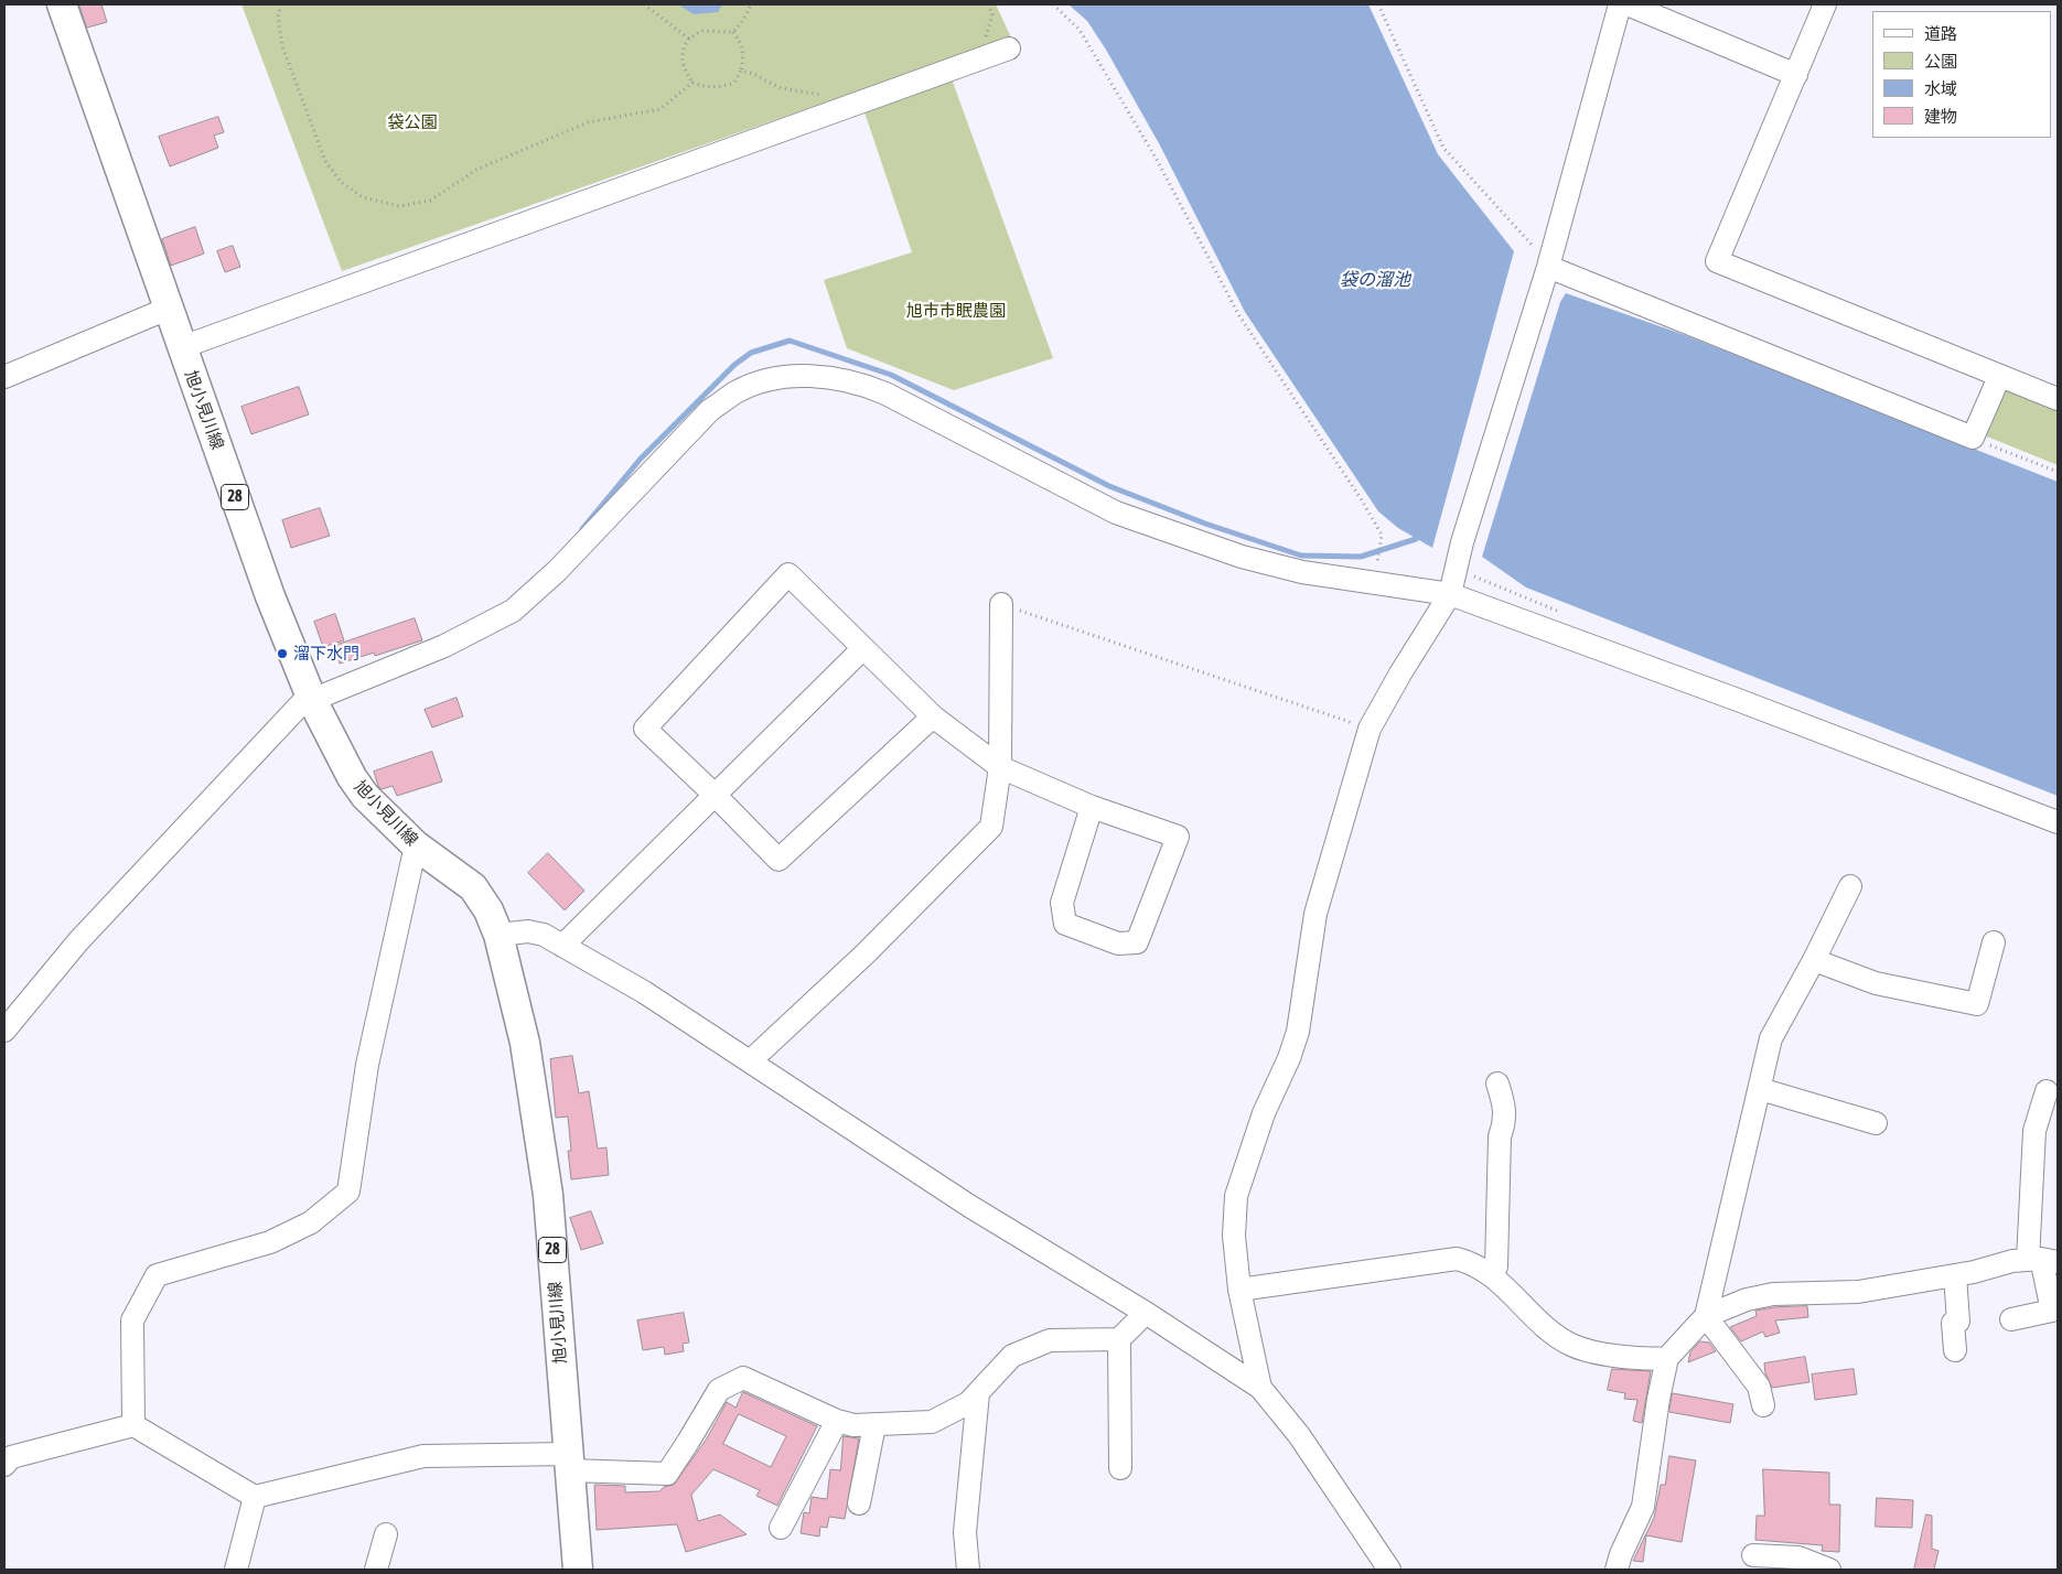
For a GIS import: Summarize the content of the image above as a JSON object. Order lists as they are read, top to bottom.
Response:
{
  "streets": {
    "main road": ["旭小見川線", "28"]
  },
  "water": ["袋の溜池"],
  "parks": ["袋公園", "旭市市眠農園"],
  "places": ["溜下水門"],
  "legend": [
    "道路",
    "公園",
    "水域",
    "建物"
  ]
}
